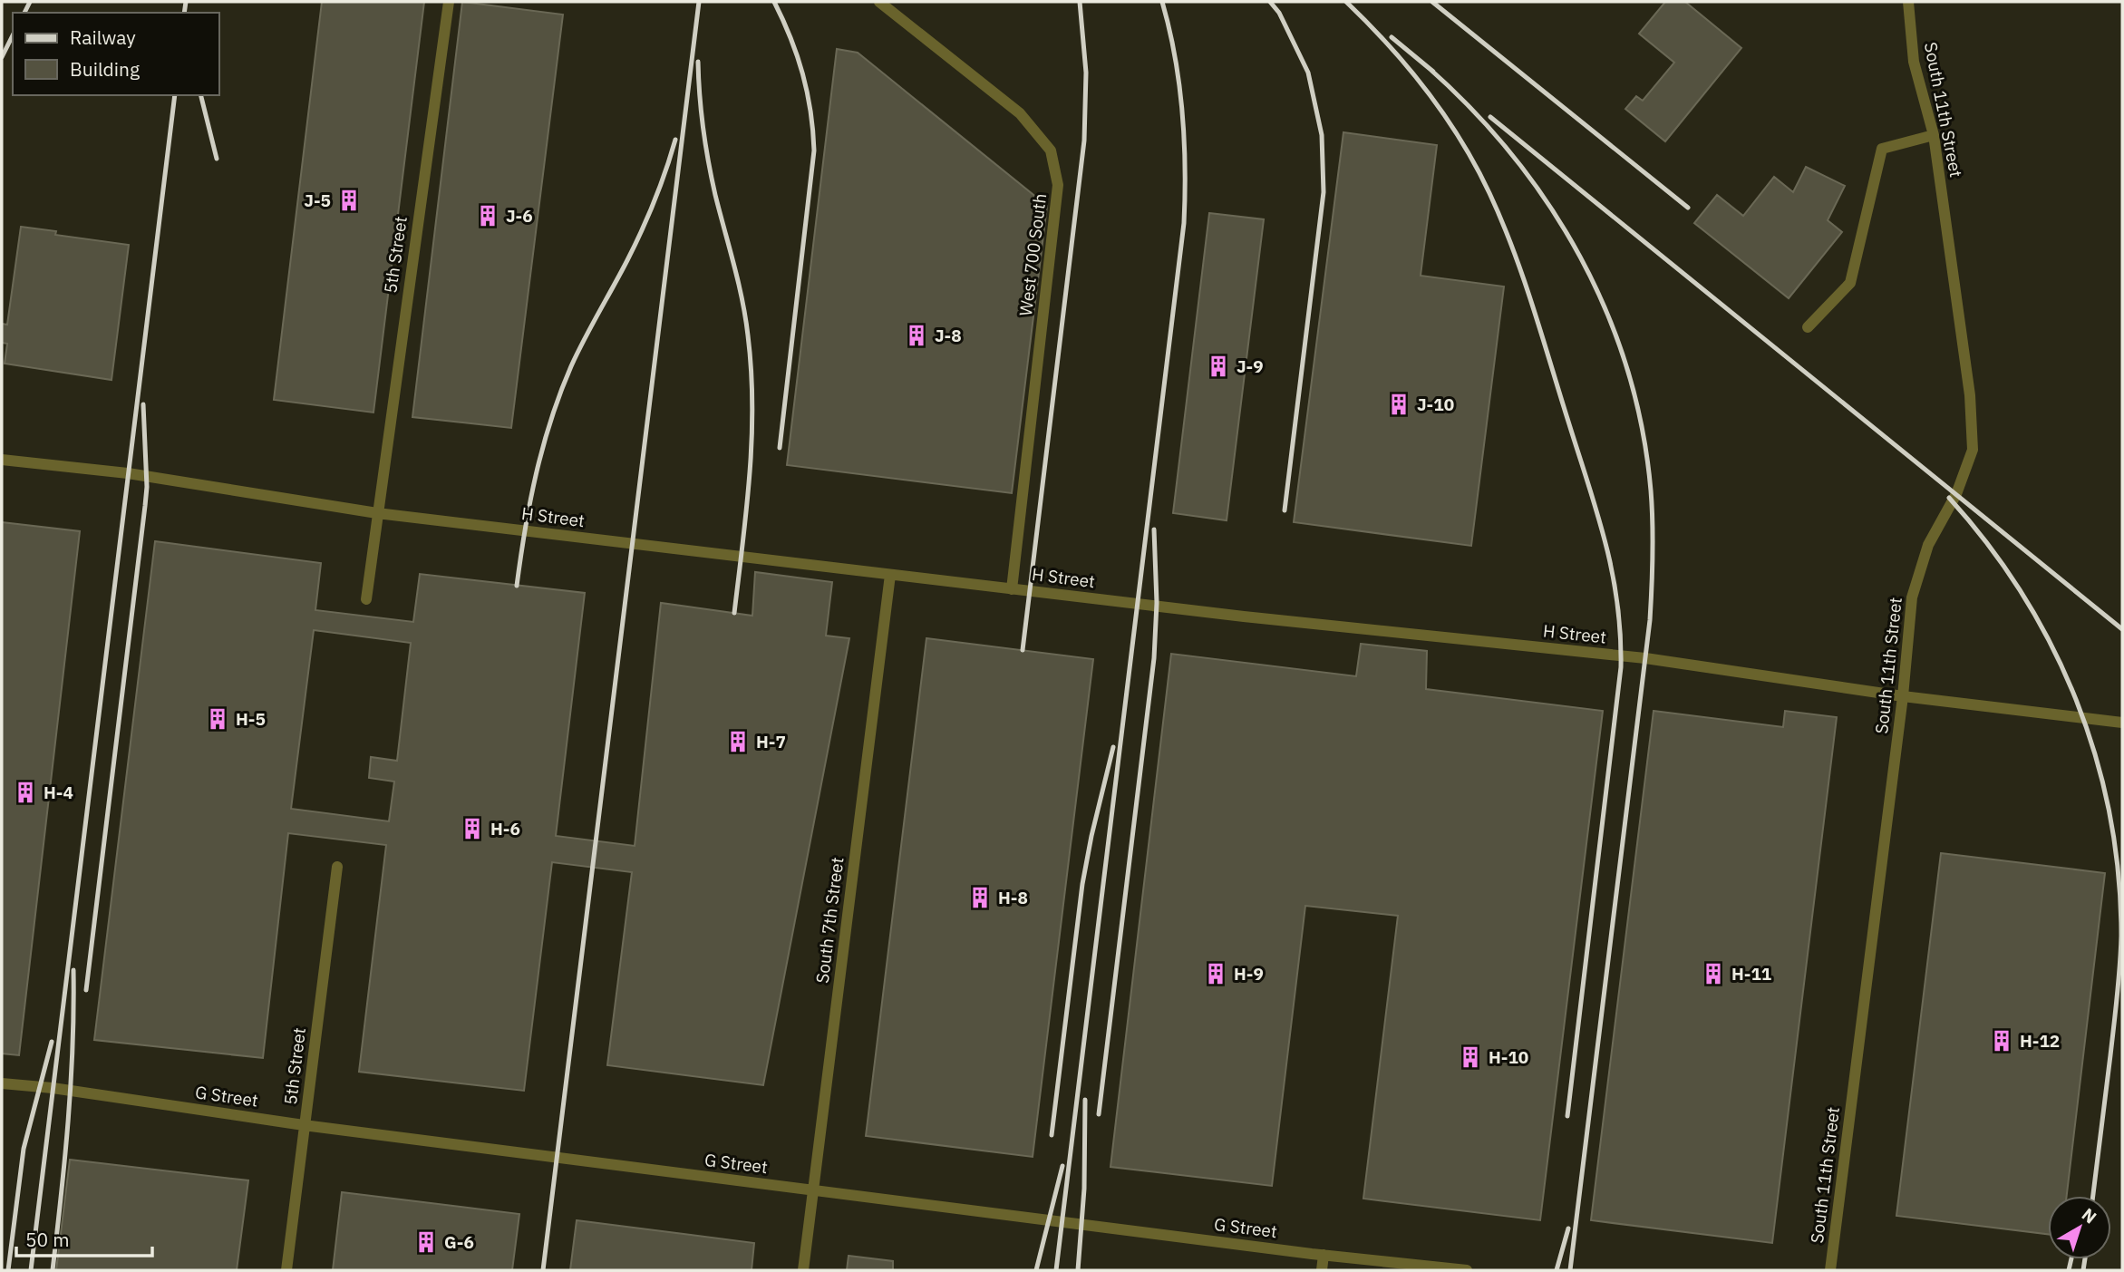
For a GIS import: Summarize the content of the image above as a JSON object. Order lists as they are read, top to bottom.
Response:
{
  "streets": {
    "lane": [
      "South 11th Street",
      "5th Street",
      "West 700 South",
      "H Street",
      "South 7th Street",
      "G Street"
    ]
  },
  "crossings": [
    ["South 11th Street", "H Street"],
    ["5th Street", "H Street"],
    ["5th Street", "G Street"],
    ["West 700 South", "H Street"],
    ["H Street", "South 7th Street"],
    ["South 7th Street", "G Street"]
  ],
  "places": {
    "building": [
      "J-5",
      "J-6",
      "J-8",
      "J-9",
      "J-10",
      "H-5",
      "H-7",
      "H-4",
      "H-6",
      "H-8",
      "H-9",
      "H-11",
      "H-12",
      "H-10",
      "G-6"
    ]
  },
  "legend": ["Railway", "Building"],
  "scale_bar": "50 m",
  "north": "top right"
}
